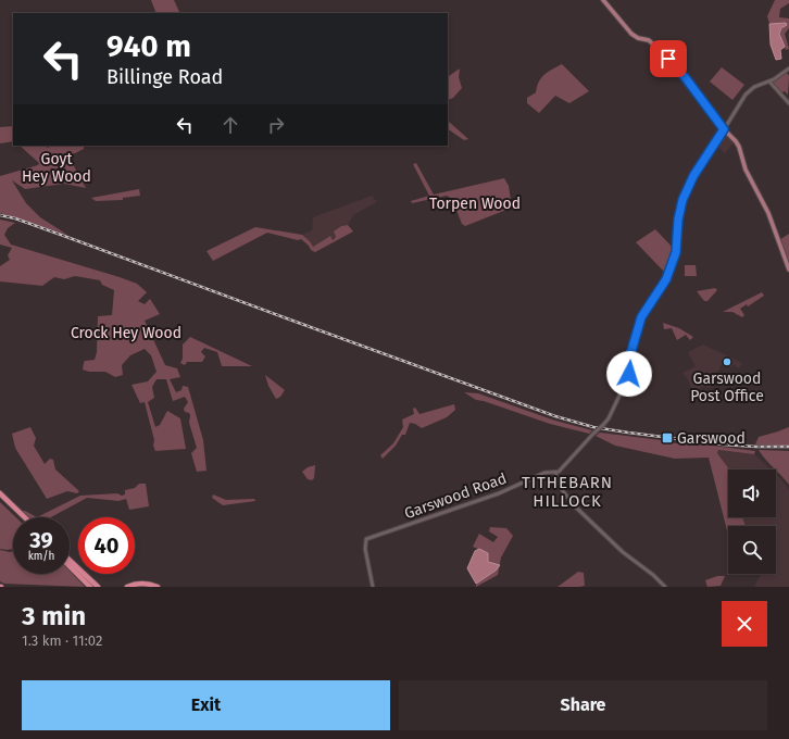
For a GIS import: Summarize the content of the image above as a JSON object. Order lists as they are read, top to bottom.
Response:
{
  "streets": {
    "street": ["Garswood Road"]
  },
  "districts": ["TITHEBARN HILLOCK"],
  "parks": ["Goyt Hey Wood", "Torpen Wood", "Crock Hey Wood"],
  "places": {
    "other": ["Garswood Post Office"],
    "transit": ["Garswood"]
  },
  "page": {
    "turn": ["940 m", "Billinge Road"],
    "speed": "39 km/h",
    "limit": "40",
    "heading": ["3 min", "1.3 km · 11:02"],
    "buttons": ["Exit", "Share"]
  }
}
